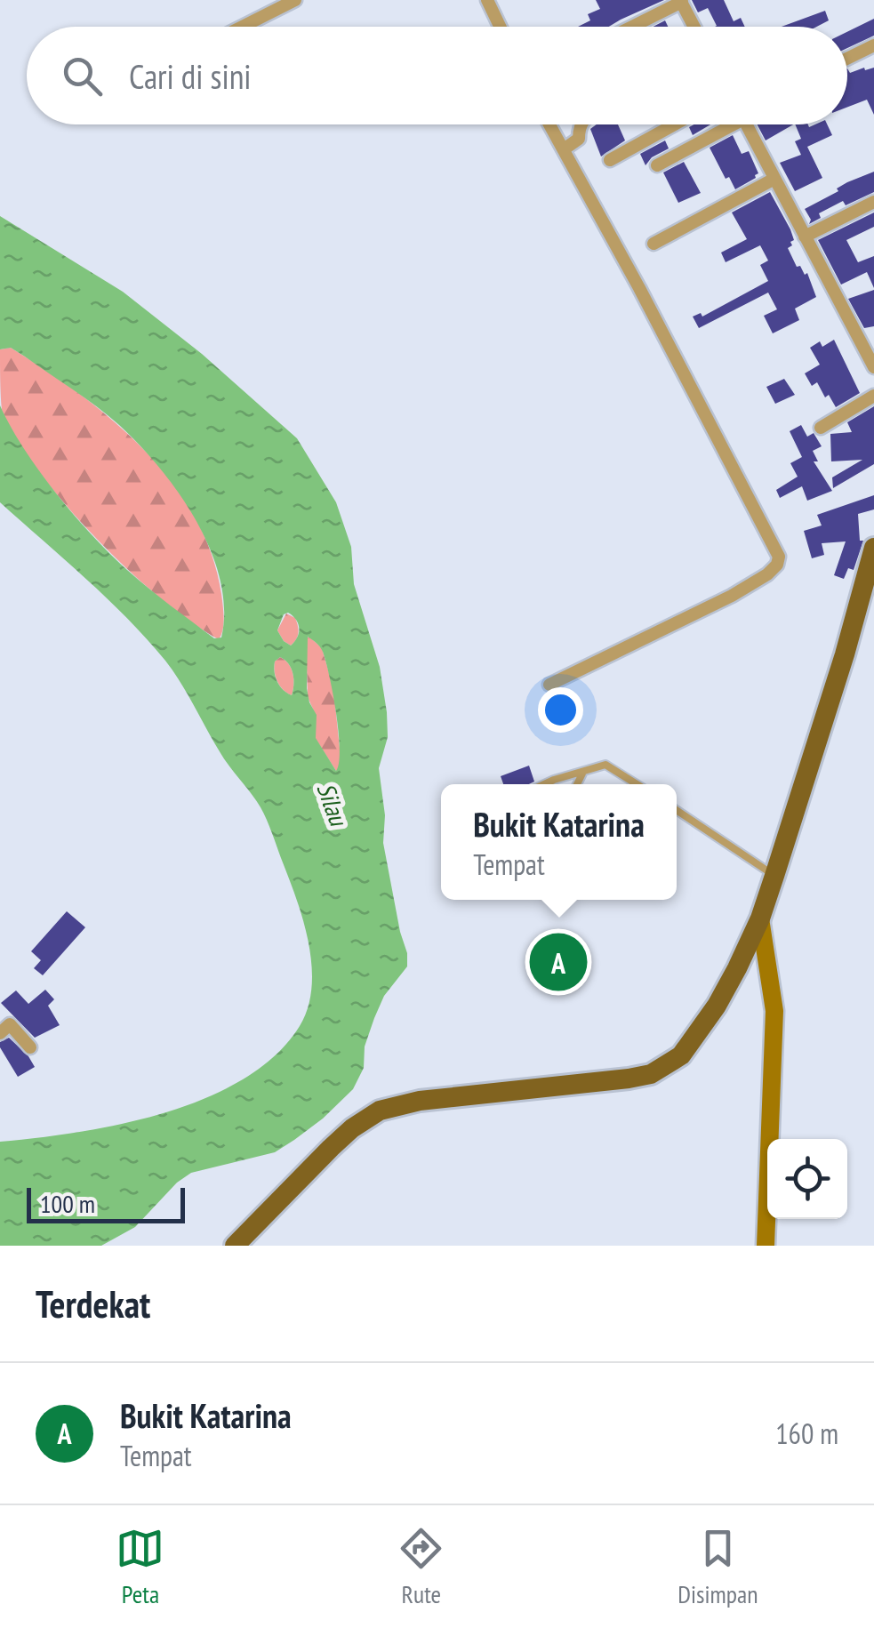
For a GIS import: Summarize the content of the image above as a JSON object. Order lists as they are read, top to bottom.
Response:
{
  "water": ["Silau"],
  "scale_bar": "100 m",
  "page": {
    "search": "Cari di sini",
    "popup": ["Bukit Katarina", "Tempat"],
    "pins": "A",
    "scale": "100 m",
    "heading": "Terdekat",
    "list": [
      {
        "mark": "A",
        "name": "Bukit Katarina",
        "note": "Tempat",
        "value": "160 m"
      }
    ],
    "nav": ["Peta", "Rute", "Disimpan"]
  }
}
